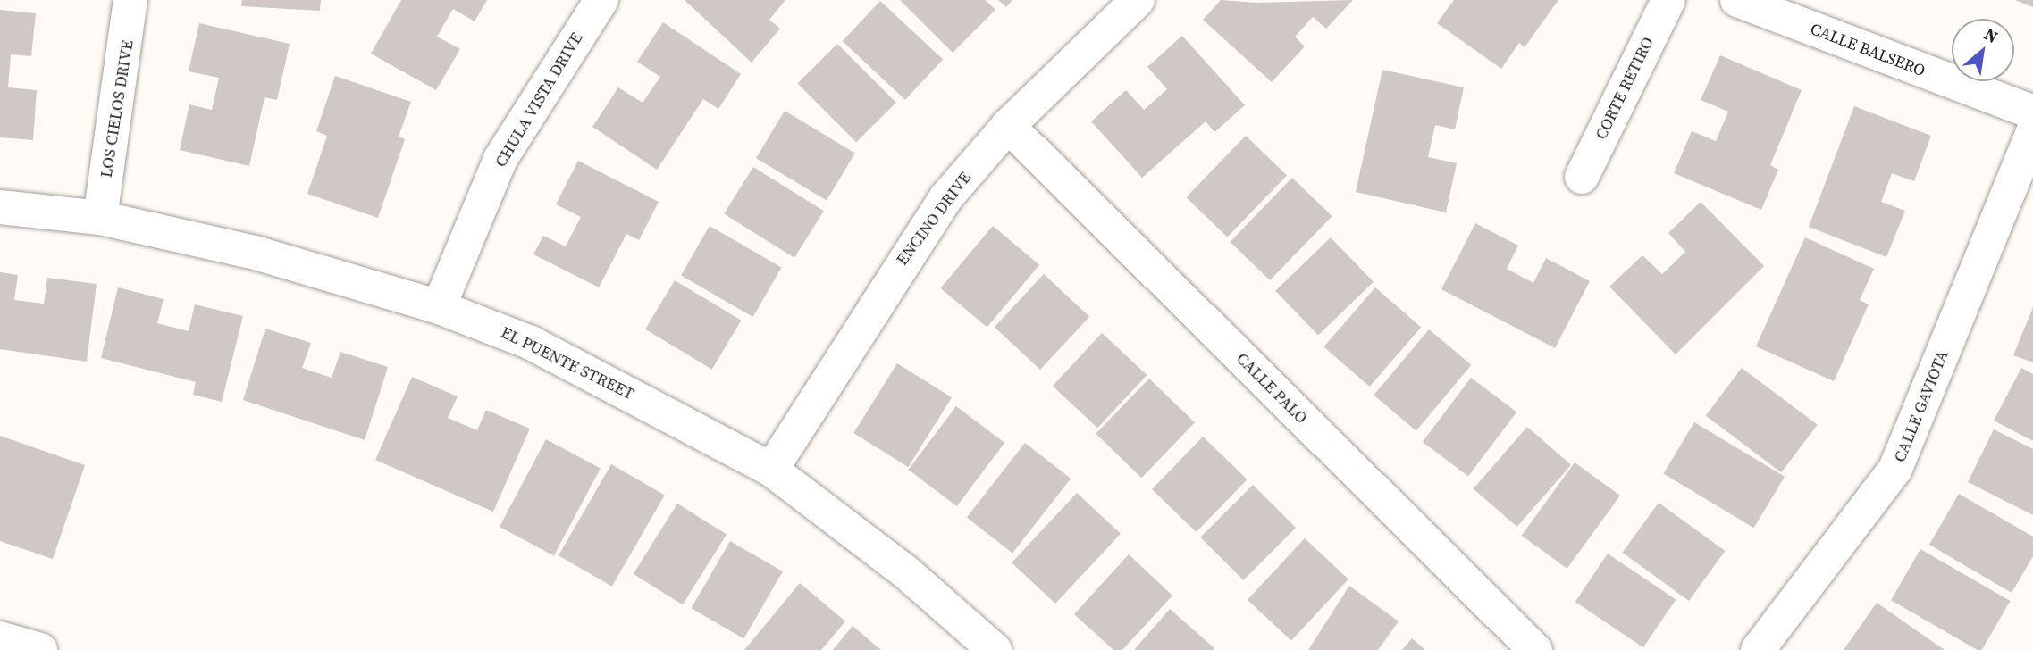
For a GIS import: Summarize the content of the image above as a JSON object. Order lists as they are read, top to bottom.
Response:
{
  "streets": {
    "street": [
      "CALLE BALSERO",
      "CORTE RETIRO",
      "CHULA VISTA DRIVE",
      "LOS CIELOS DRIVE",
      "ENCINO DRIVE",
      "EL PUENTE STREET",
      "CALLE PALO",
      "CALLE GAVIOTA"
    ]
  },
  "crossings": [
    ["CHULA VISTA DRIVE", "EL PUENTE STREET"],
    ["LOS CIELOS DRIVE", "EL PUENTE STREET"],
    ["ENCINO DRIVE", "EL PUENTE STREET"],
    ["ENCINO DRIVE", "CALLE PALO"]
  ],
  "north": "top right"
}
